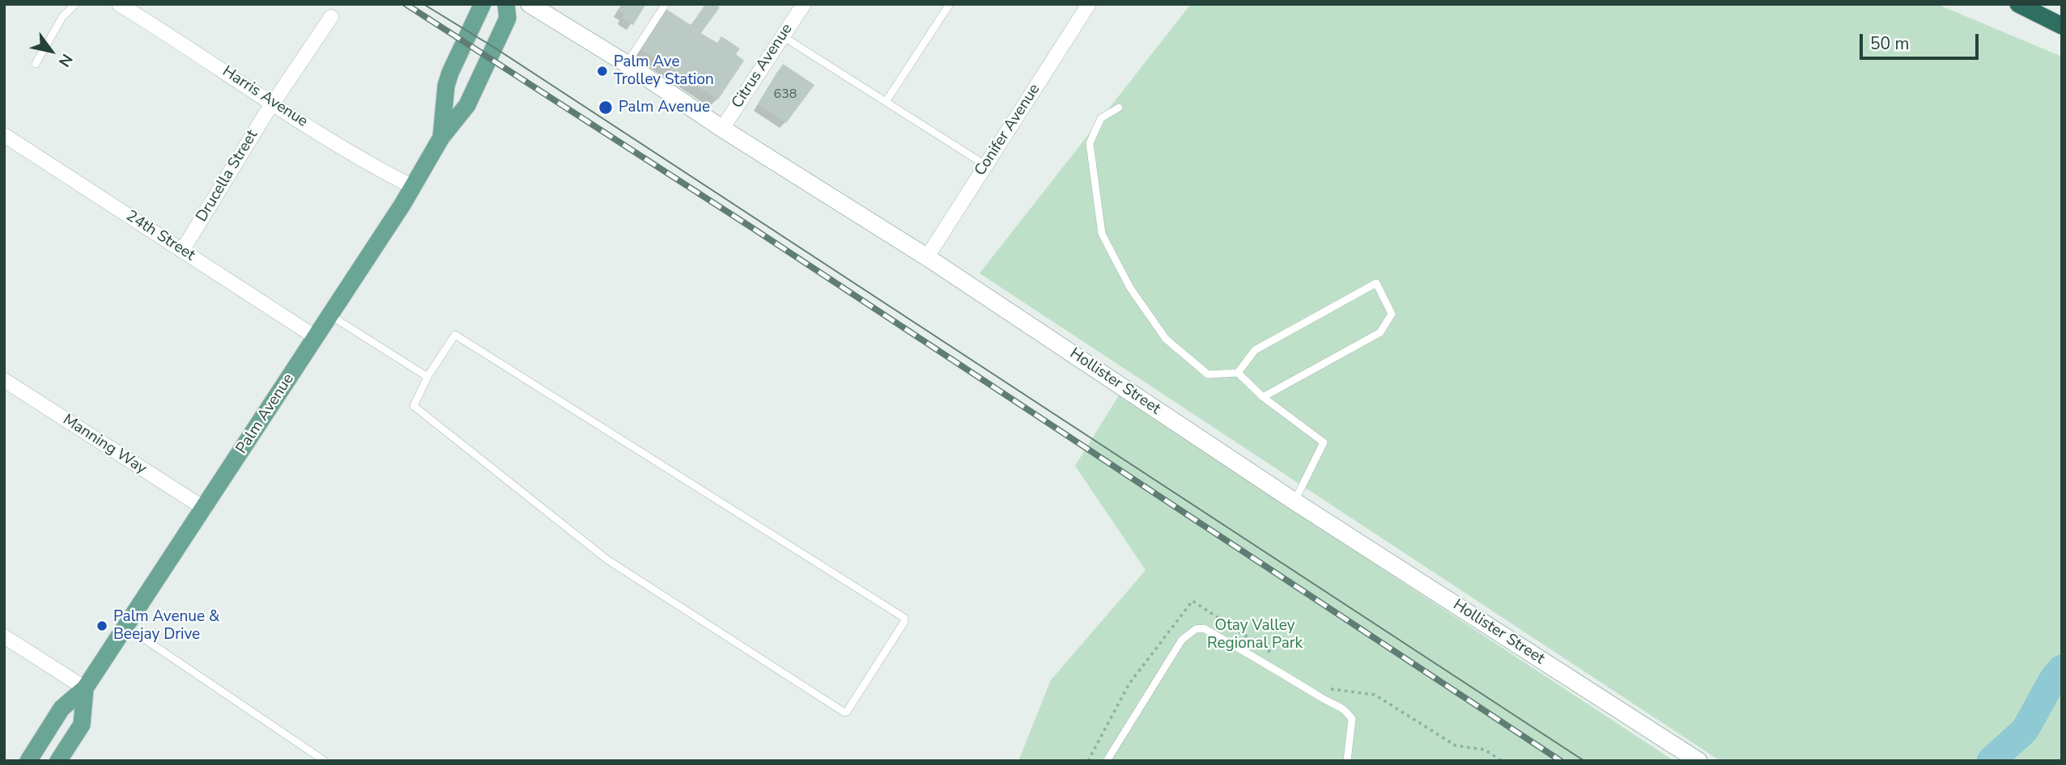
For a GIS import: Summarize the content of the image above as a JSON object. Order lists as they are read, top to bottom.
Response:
{
  "streets": {
    "main road": ["Hollister Street", "Palm Avenue"],
    "street": [
      "Citrus Avenue",
      "Harris Avenue",
      "Conifer Avenue",
      "Drucella Street",
      "24th Street",
      "Manning Way"
    ]
  },
  "crossings": [
    ["Citrus Avenue", "Hollister Street"],
    ["Harris Avenue", "Drucella Street"],
    ["Harris Avenue", "Palm Avenue"],
    ["Conifer Avenue", "Hollister Street"],
    ["Drucella Street", "24th Street"],
    ["24th Street", "Palm Avenue"],
    ["Palm Avenue", "Manning Way"]
  ],
  "parks": ["Otay Valley Regional Park"],
  "places": ["Palm Ave Trolley Station", "Palm Avenue", "Palm Avenue & Beejay Drive"],
  "house_numbers": ["638"],
  "scale_bar": "50 m",
  "north": "bottom right"
}
